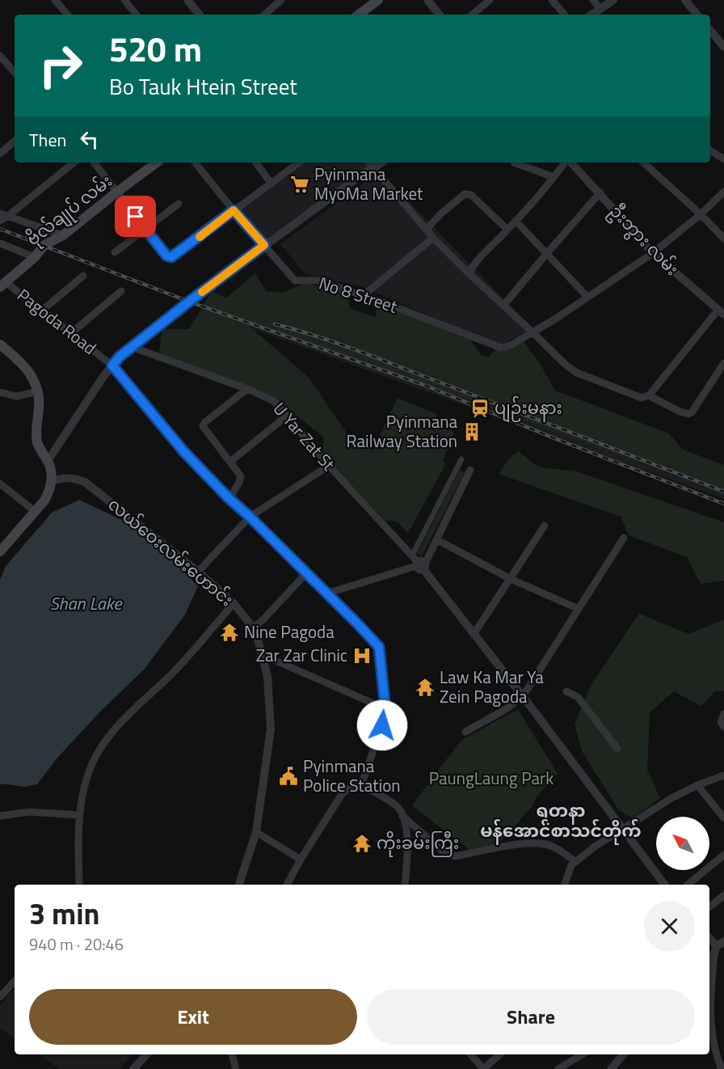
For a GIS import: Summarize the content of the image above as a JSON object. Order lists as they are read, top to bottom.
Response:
{
  "streets": {
    "main road": ["ဗိုလ်ချုပ် လမ်း"],
    "street": [
      "ဦးဘွား လမ်း",
      "No 8 Street",
      "Pagoda Road",
      "U Yar Zat St",
      "လယ်ဝေးလမ်းဟောင်း"
    ]
  },
  "crossings": [
    ["ဗိုလ်ချုပ် လမ်း", "Pagoda Road"],
    ["ဦးဘွား လမ်း", "No 8 Street"]
  ],
  "districts": ["ရတနာ မန်အောင်စာသင်တိုက်"],
  "water": ["Shan Lake"],
  "parks": ["PaungLaung Park"],
  "places": {
    "supermarket": ["Pyinmana MyoMa Market"],
    "station": ["ပျဉ်းမနား"],
    "building": ["Pyinmana Railway Station"],
    "temple": ["Nine Pagoda", "Law Ka Mar Ya Zein Pagoda", "ကိုးခမ်းကြီး"],
    "hospital": ["Zar Zar Clinic"],
    "public building": ["Pyinmana Police Station"]
  },
  "north": "top left",
  "page": {
    "turn": ["520 m", "Bo Tauk Htein Street"],
    "then": "Then",
    "heading": ["3 min", "940 m · 20:46"],
    "buttons": ["Exit", "Share"]
  }
}
